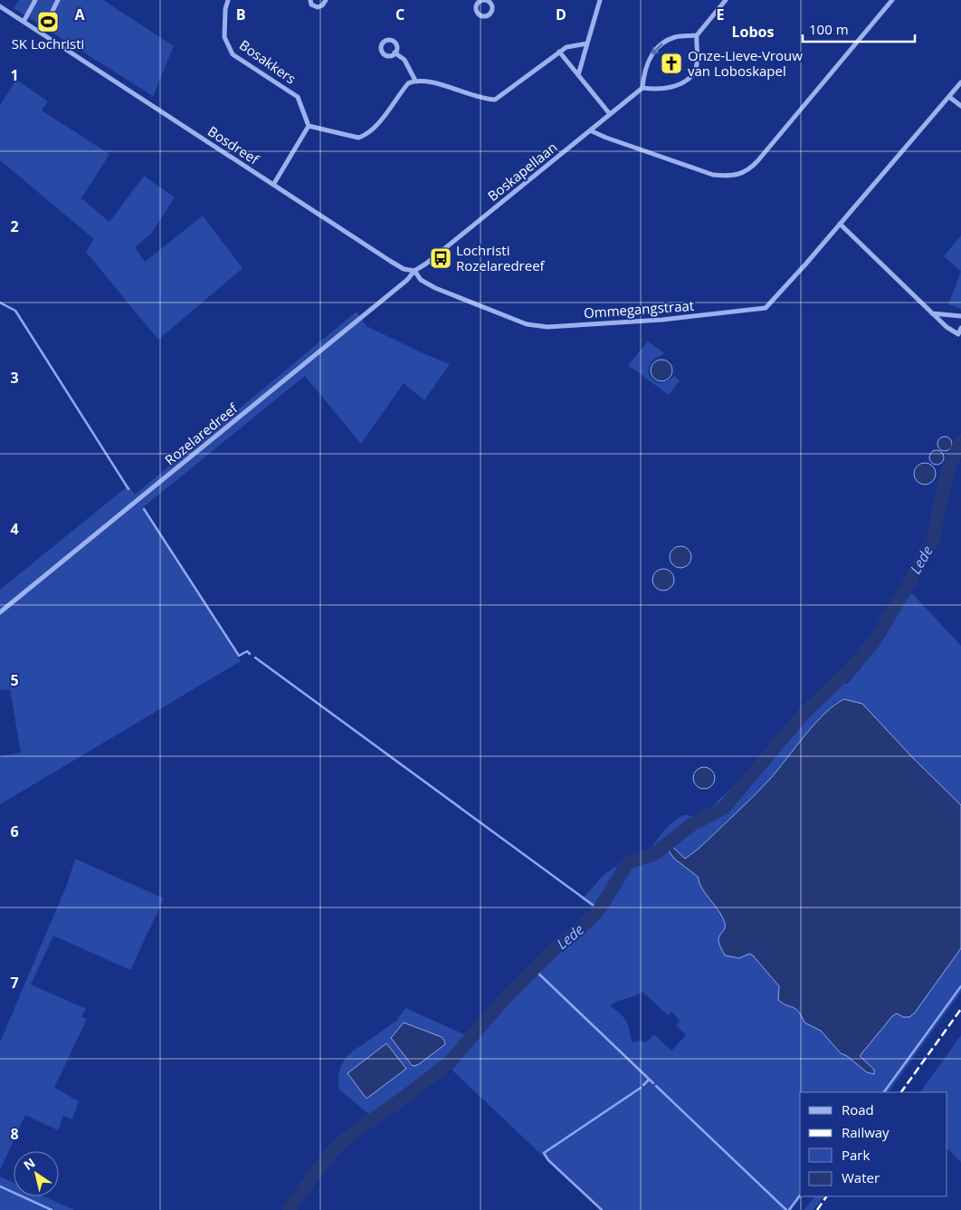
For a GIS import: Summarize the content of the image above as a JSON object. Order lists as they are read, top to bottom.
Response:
{
  "streets": {
    "street": [
      "Bosakkers",
      "Bosdreef",
      "Boskapellaan",
      "Ommegangstraat",
      "Rozelaredreef"
    ]
  },
  "crossings": [
    ["Bosdreef", "Boskapellaan"],
    ["Bosdreef", "Ommegangstraat"],
    ["Bosdreef", "Rozelaredreef"],
    ["Boskapellaan", "Ommegangstraat"],
    ["Boskapellaan", "Rozelaredreef"],
    ["Ommegangstraat", "Rozelaredreef"]
  ],
  "districts": ["Lobos"],
  "water": ["Lede"],
  "places": {
    "sports": ["SK Lochristi"],
    "church": ["Onze-Lieve-Vrouw van Loboskapel"],
    "bus stop": ["Lochristi Rozelaredreef"]
  },
  "legend": [
    "Road",
    "Railway",
    "Park",
    "Water"
  ],
  "scale_bar": "100 m",
  "north": "top left",
  "grid": {
    "columns": [
      "A",
      "B",
      "C",
      "D",
      "E"
    ],
    "rows": [
      "1",
      "2",
      "3",
      "4",
      "5",
      "6",
      "7",
      "8"
    ]
  }
}
